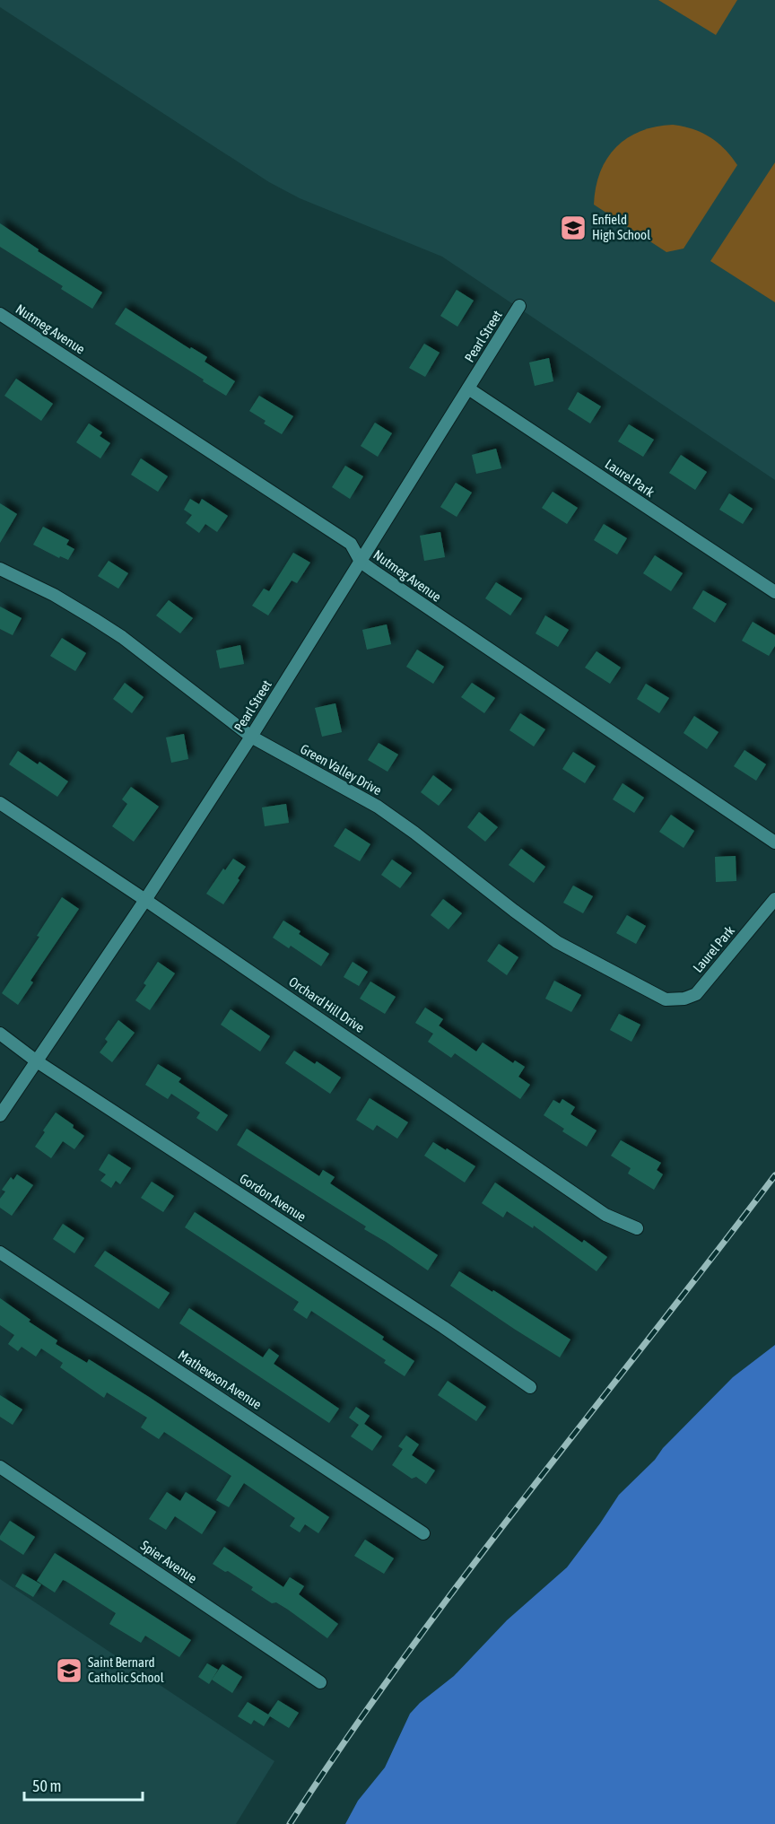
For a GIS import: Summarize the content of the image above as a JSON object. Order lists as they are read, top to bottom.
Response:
{
  "streets": {
    "street": [
      "Nutmeg Avenue",
      "Pearl Street",
      "Laurel Park",
      "Green Valley Drive",
      "Orchard Hill Drive",
      "Gordon Avenue",
      "Mathewson Avenue",
      "Spier Avenue"
    ]
  },
  "crossings": [
    ["Nutmeg Avenue", "Pearl Street"],
    ["Pearl Street", "Laurel Park"],
    ["Pearl Street", "Green Valley Drive"],
    ["Pearl Street", "Orchard Hill Drive"],
    ["Pearl Street", "Gordon Avenue"],
    ["Laurel Park", "Green Valley Drive"]
  ],
  "places": {
    "school or university": ["Enfield High School", "Saint Bernard Catholic School"]
  },
  "scale_bar": "50 m"
}
